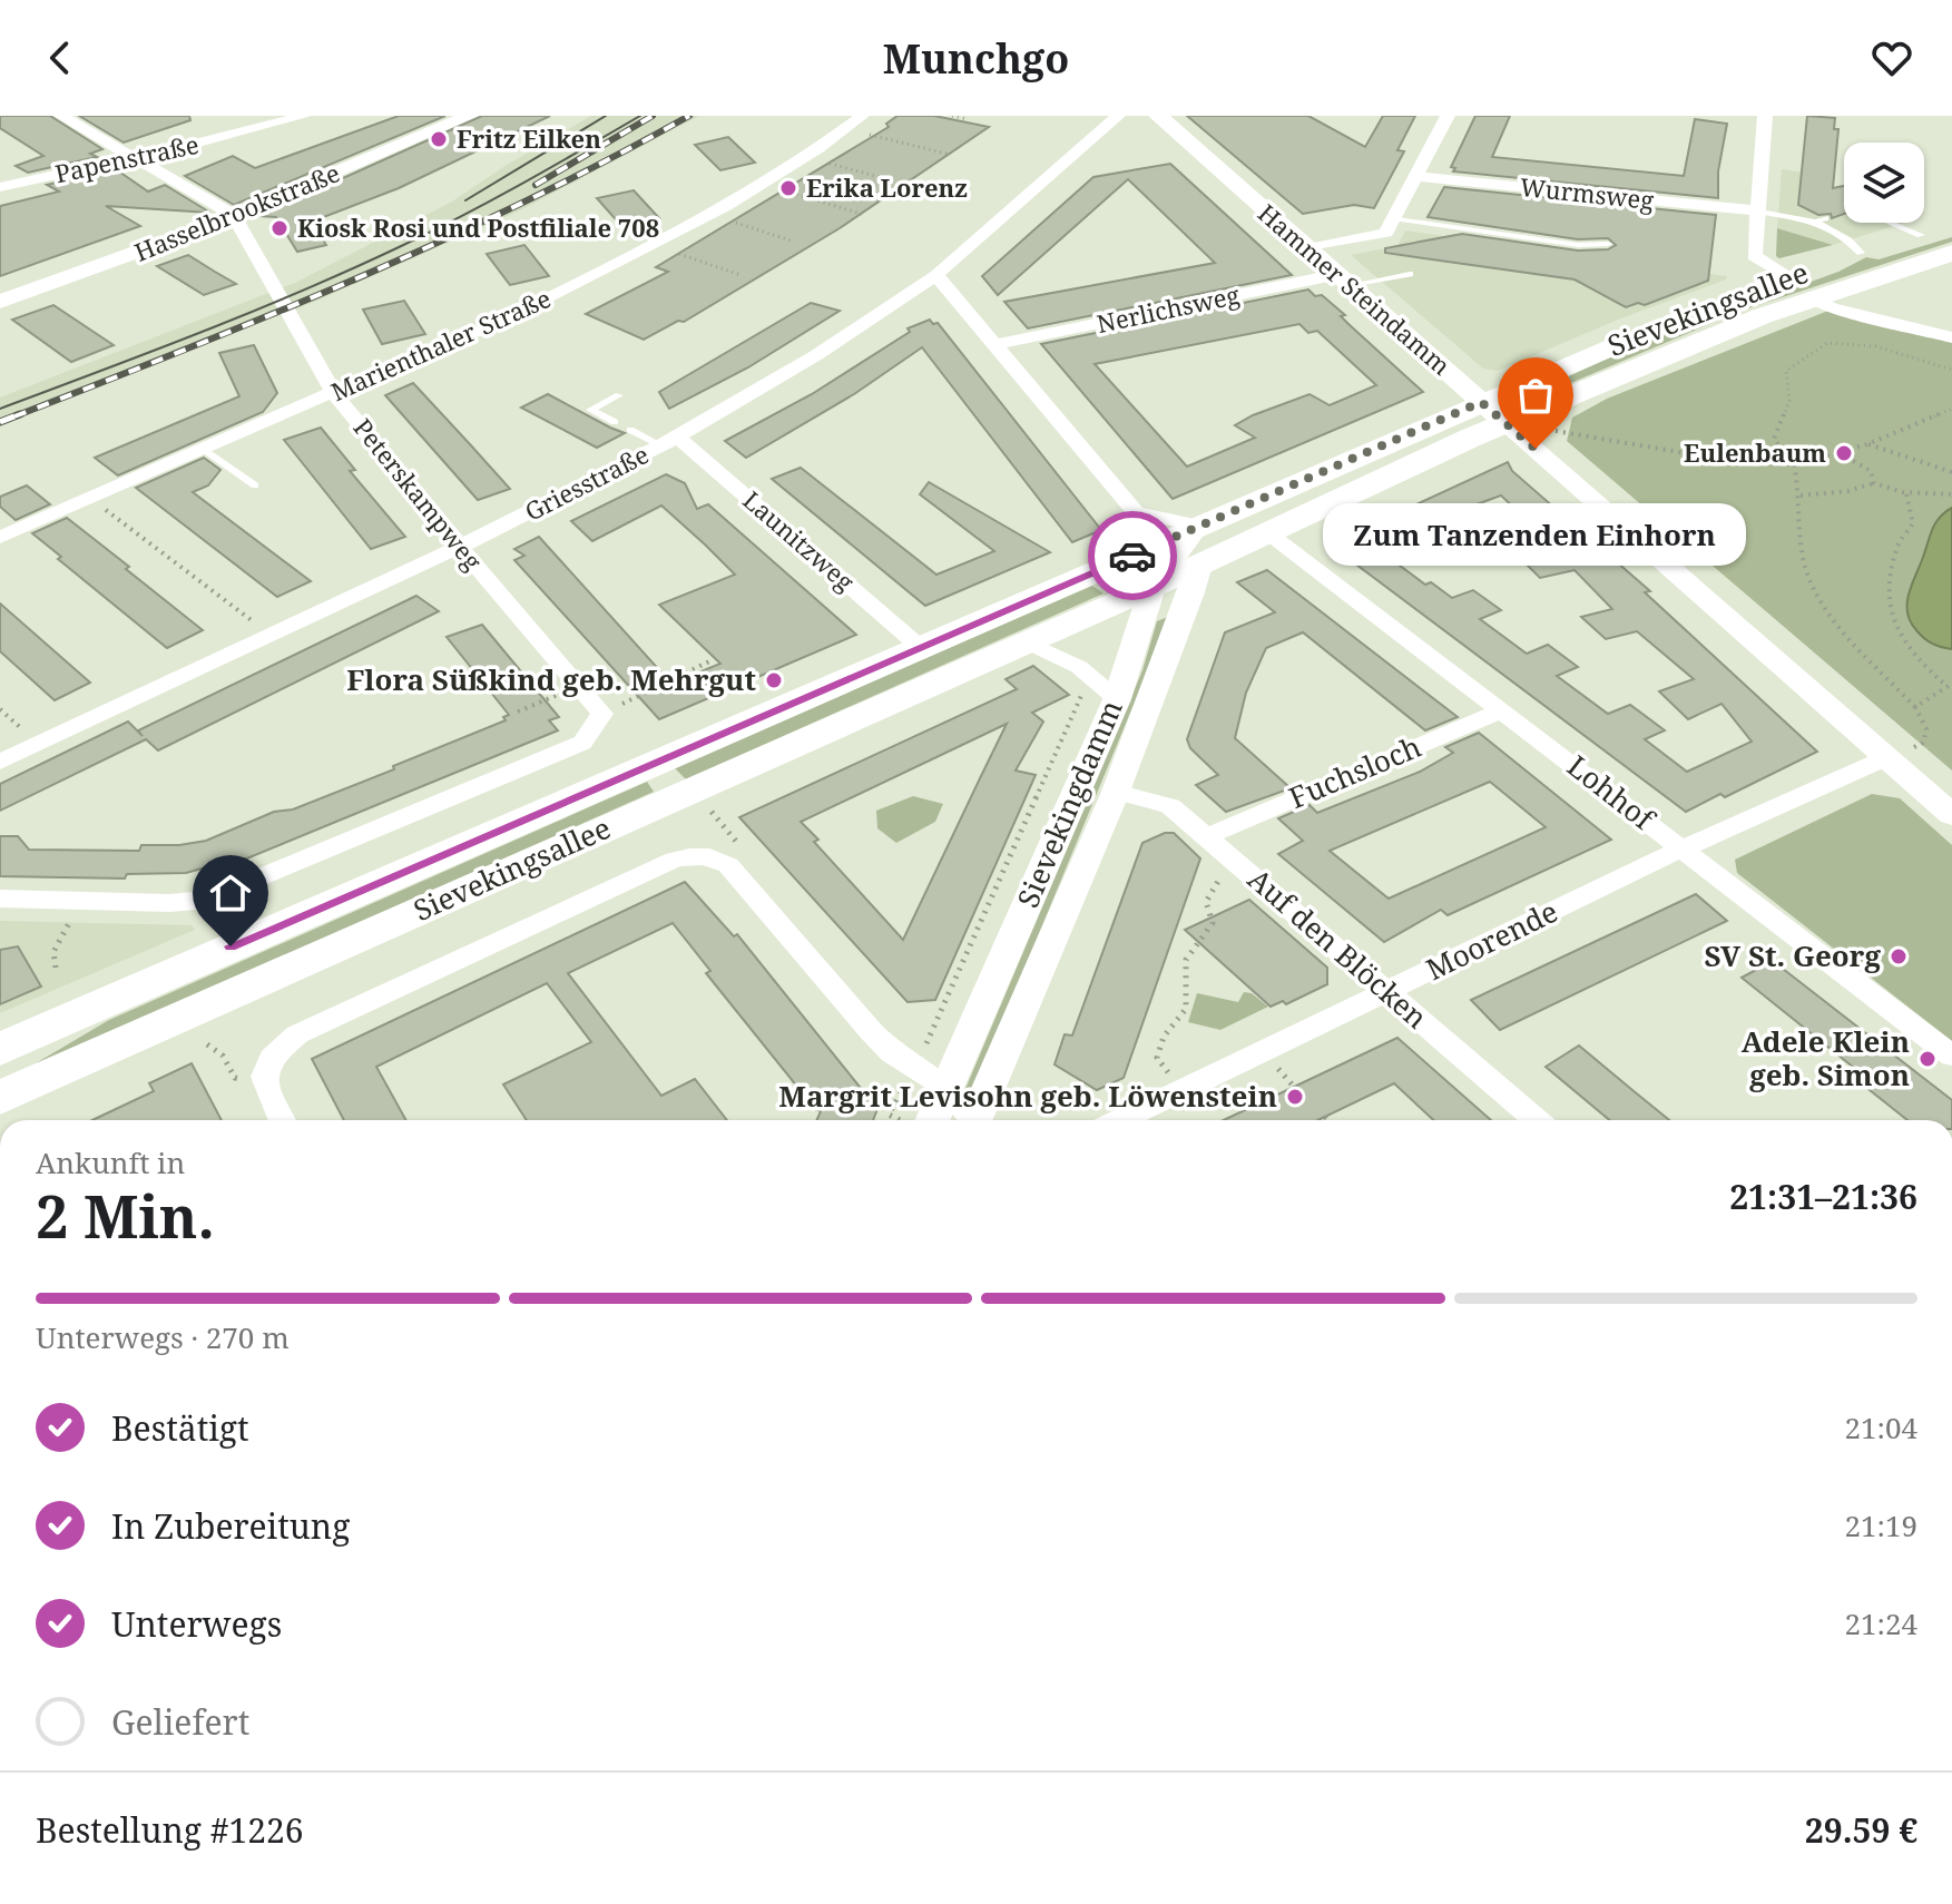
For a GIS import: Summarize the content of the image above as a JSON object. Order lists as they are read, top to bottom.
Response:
{
  "streets": {
    "main road": ["Hammer Steindamm", "Sievekingsallee"],
    "street": [
      "Papenstraße",
      "Wurmsweg",
      "Hasselbrookstraße",
      "Nerlichsweg",
      "Marienthaler Straße",
      "Griesstraße",
      "Peterskampweg",
      "Launitzweg",
      "Fuchsloch",
      "Lohhof",
      "Sievekingdamm",
      "Moorende",
      "Auf den Blöcken"
    ]
  },
  "crossings": [
    ["Hasselbrookstraße", "Peterskampweg"],
    ["Hammer Steindamm", "Nerlichsweg"],
    ["Hammer Steindamm", "Sievekingsallee"],
    ["Hammer Steindamm", "Moorende"],
    ["Sievekingsallee", "Launitzweg"],
    ["Sievekingsallee", "Lohhof"],
    ["Sievekingsallee", "Sievekingdamm"],
    ["Marienthaler Straße", "Peterskampweg"],
    ["Griesstraße", "Peterskampweg"],
    ["Griesstraße", "Launitzweg"],
    ["Fuchsloch", "Lohhof"],
    ["Fuchsloch", "Auf den Blöcken"],
    ["Lohhof", "Moorende"],
    ["Sievekingdamm", "Auf den Blöcken"],
    ["Moorende", "Auf den Blöcken"]
  ],
  "places": [
    "Fritz Eilken",
    "Erika Lorenz",
    "Kiosk Rosi und Postfiliale 708",
    "Zum Tanzenden Einhorn",
    "Eulenbaum",
    "Flora Süßkind geb. Mehrgut",
    "SV St. Georg",
    "Adele Klein geb. Simon",
    "Margrit Levisohn geb. Löwenstein"
  ],
  "page": {
    "header": "Munchgo",
    "bubble": "Zum Tanzenden Einhorn",
    "heading": ["2 Min.", "Ankunft in", "21:31–21:36"],
    "panel": ["Bestellung #1226", "29.59 €"],
    "bar": "Unterwegs · 270 m",
    "list": [
      ["Bestätigt", "21:04"],
      ["In Zubereitung", "21:19"],
      ["Unterwegs", "21:24"],
      "Geliefert"
    ]
  }
}
